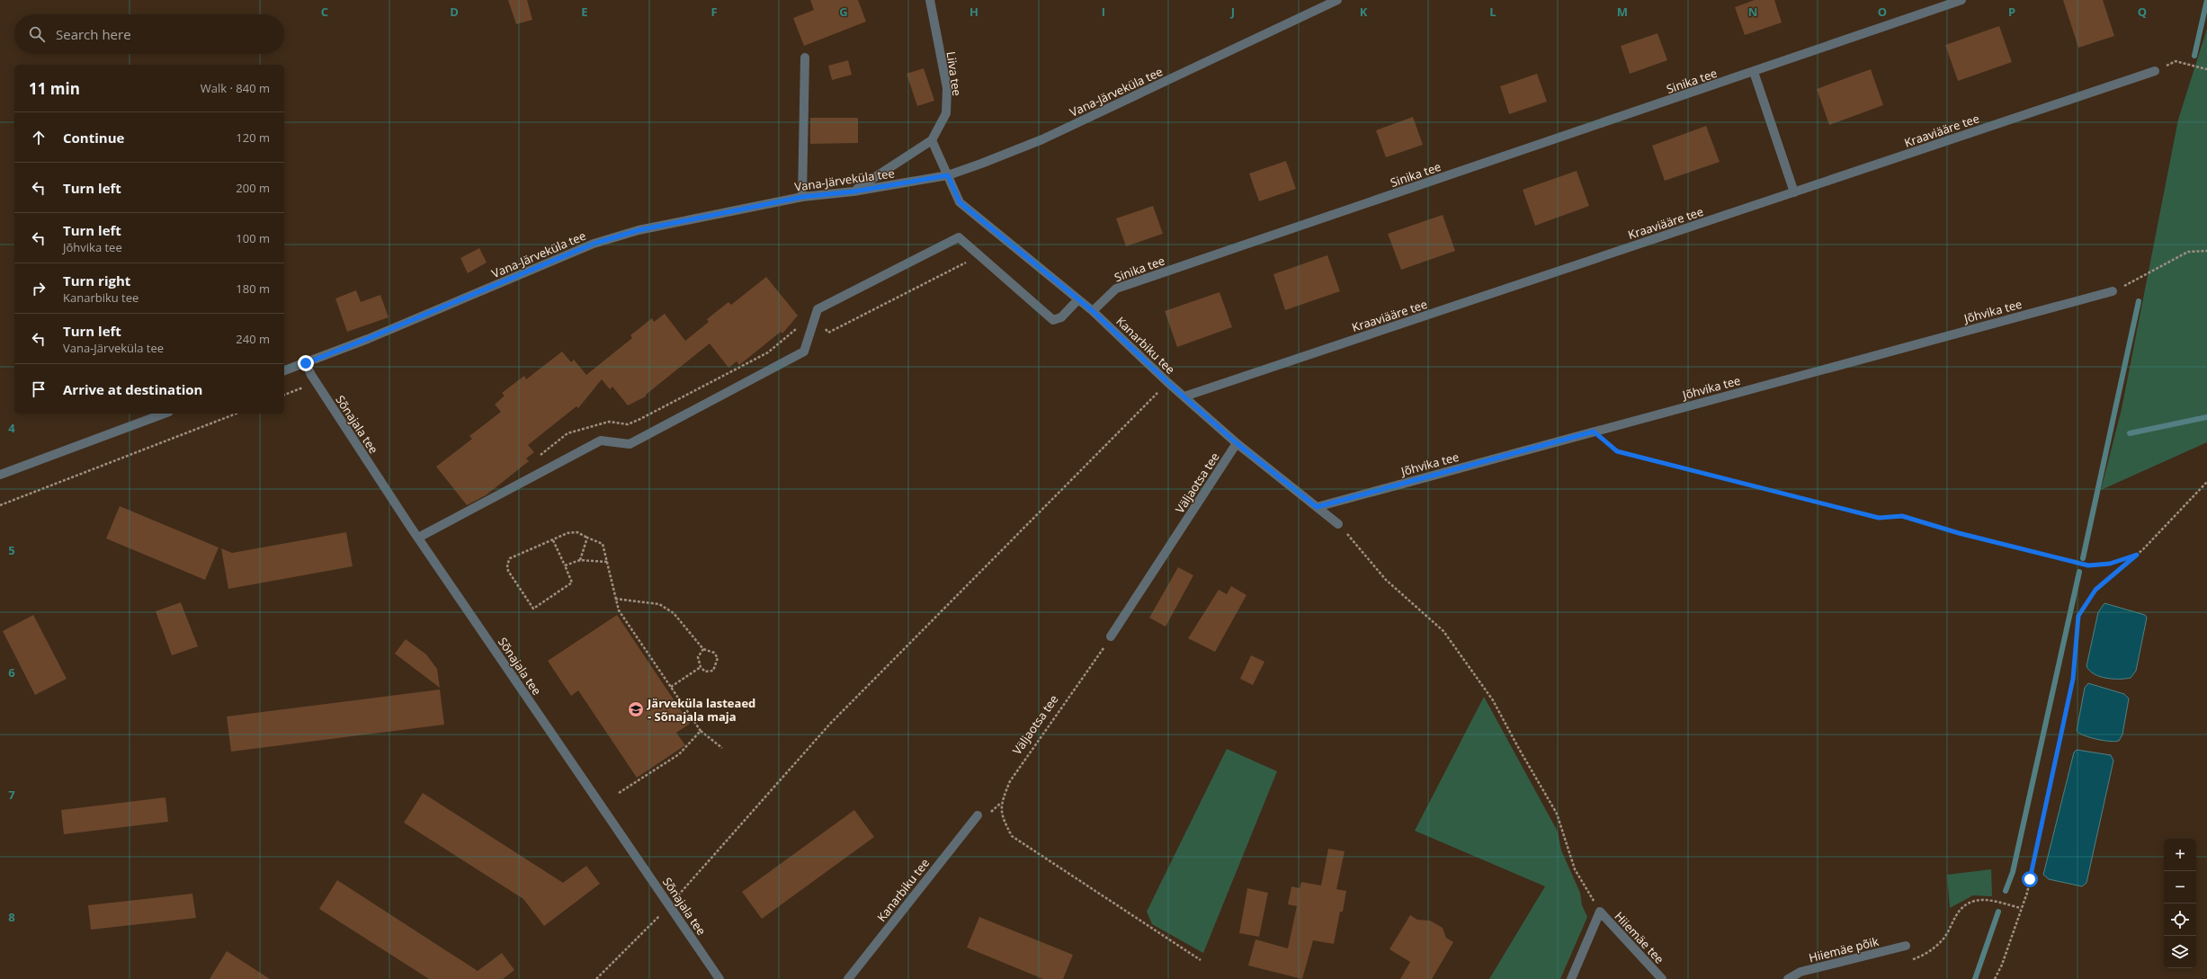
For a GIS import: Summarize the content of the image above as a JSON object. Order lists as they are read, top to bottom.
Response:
{
  "streets": {
    "street": [
      "Liiva tee",
      "Sinika tee",
      "Vana-Järveküla tee",
      "Kraaviääre tee",
      "Jõhvika tee",
      "Kanarbiku tee",
      "Sõnajala tee",
      "Väljaotsa tee",
      "Hiiemäe tee",
      "Hiiemäe põik"
    ]
  },
  "crossings": [
    ["Liiva tee", "Vana-Järveküla tee"],
    ["Liiva tee", "Kanarbiku tee"],
    ["Sinika tee", "Kanarbiku tee"],
    ["Vana-Järveküla tee", "Kanarbiku tee"],
    ["Vana-Järveküla tee", "Sõnajala tee"],
    ["Kraaviääre tee", "Kanarbiku tee"],
    ["Jõhvika tee", "Kanarbiku tee"],
    ["Kanarbiku tee", "Väljaotsa tee"]
  ],
  "places": {
    "school or university": ["Järveküla lasteaed - Sõnajala maja"]
  },
  "page": {
    "search": "Search here",
    "heading": ["11 min", "Walk · 840 m"],
    "list": [
      ["Continue", "120 m"],
      ["Turn left", "200 m"],
      ["Turn left", "Jõhvika tee", "100 m"],
      ["Turn right", "Kanarbiku tee", "180 m"],
      ["Turn left", "Vana-Järveküla tee", "240 m"],
      "Arrive at destination"
    ],
    "map_buttons": ["+", "−"]
  },
  "grid": {
    "columns": [
      "C",
      "D",
      "E",
      "F",
      "G",
      "H",
      "I",
      "J",
      "K",
      "L",
      "M",
      "N",
      "O",
      "P",
      "Q"
    ],
    "rows": [
      "4",
      "5",
      "6",
      "7",
      "8"
    ]
  }
}
